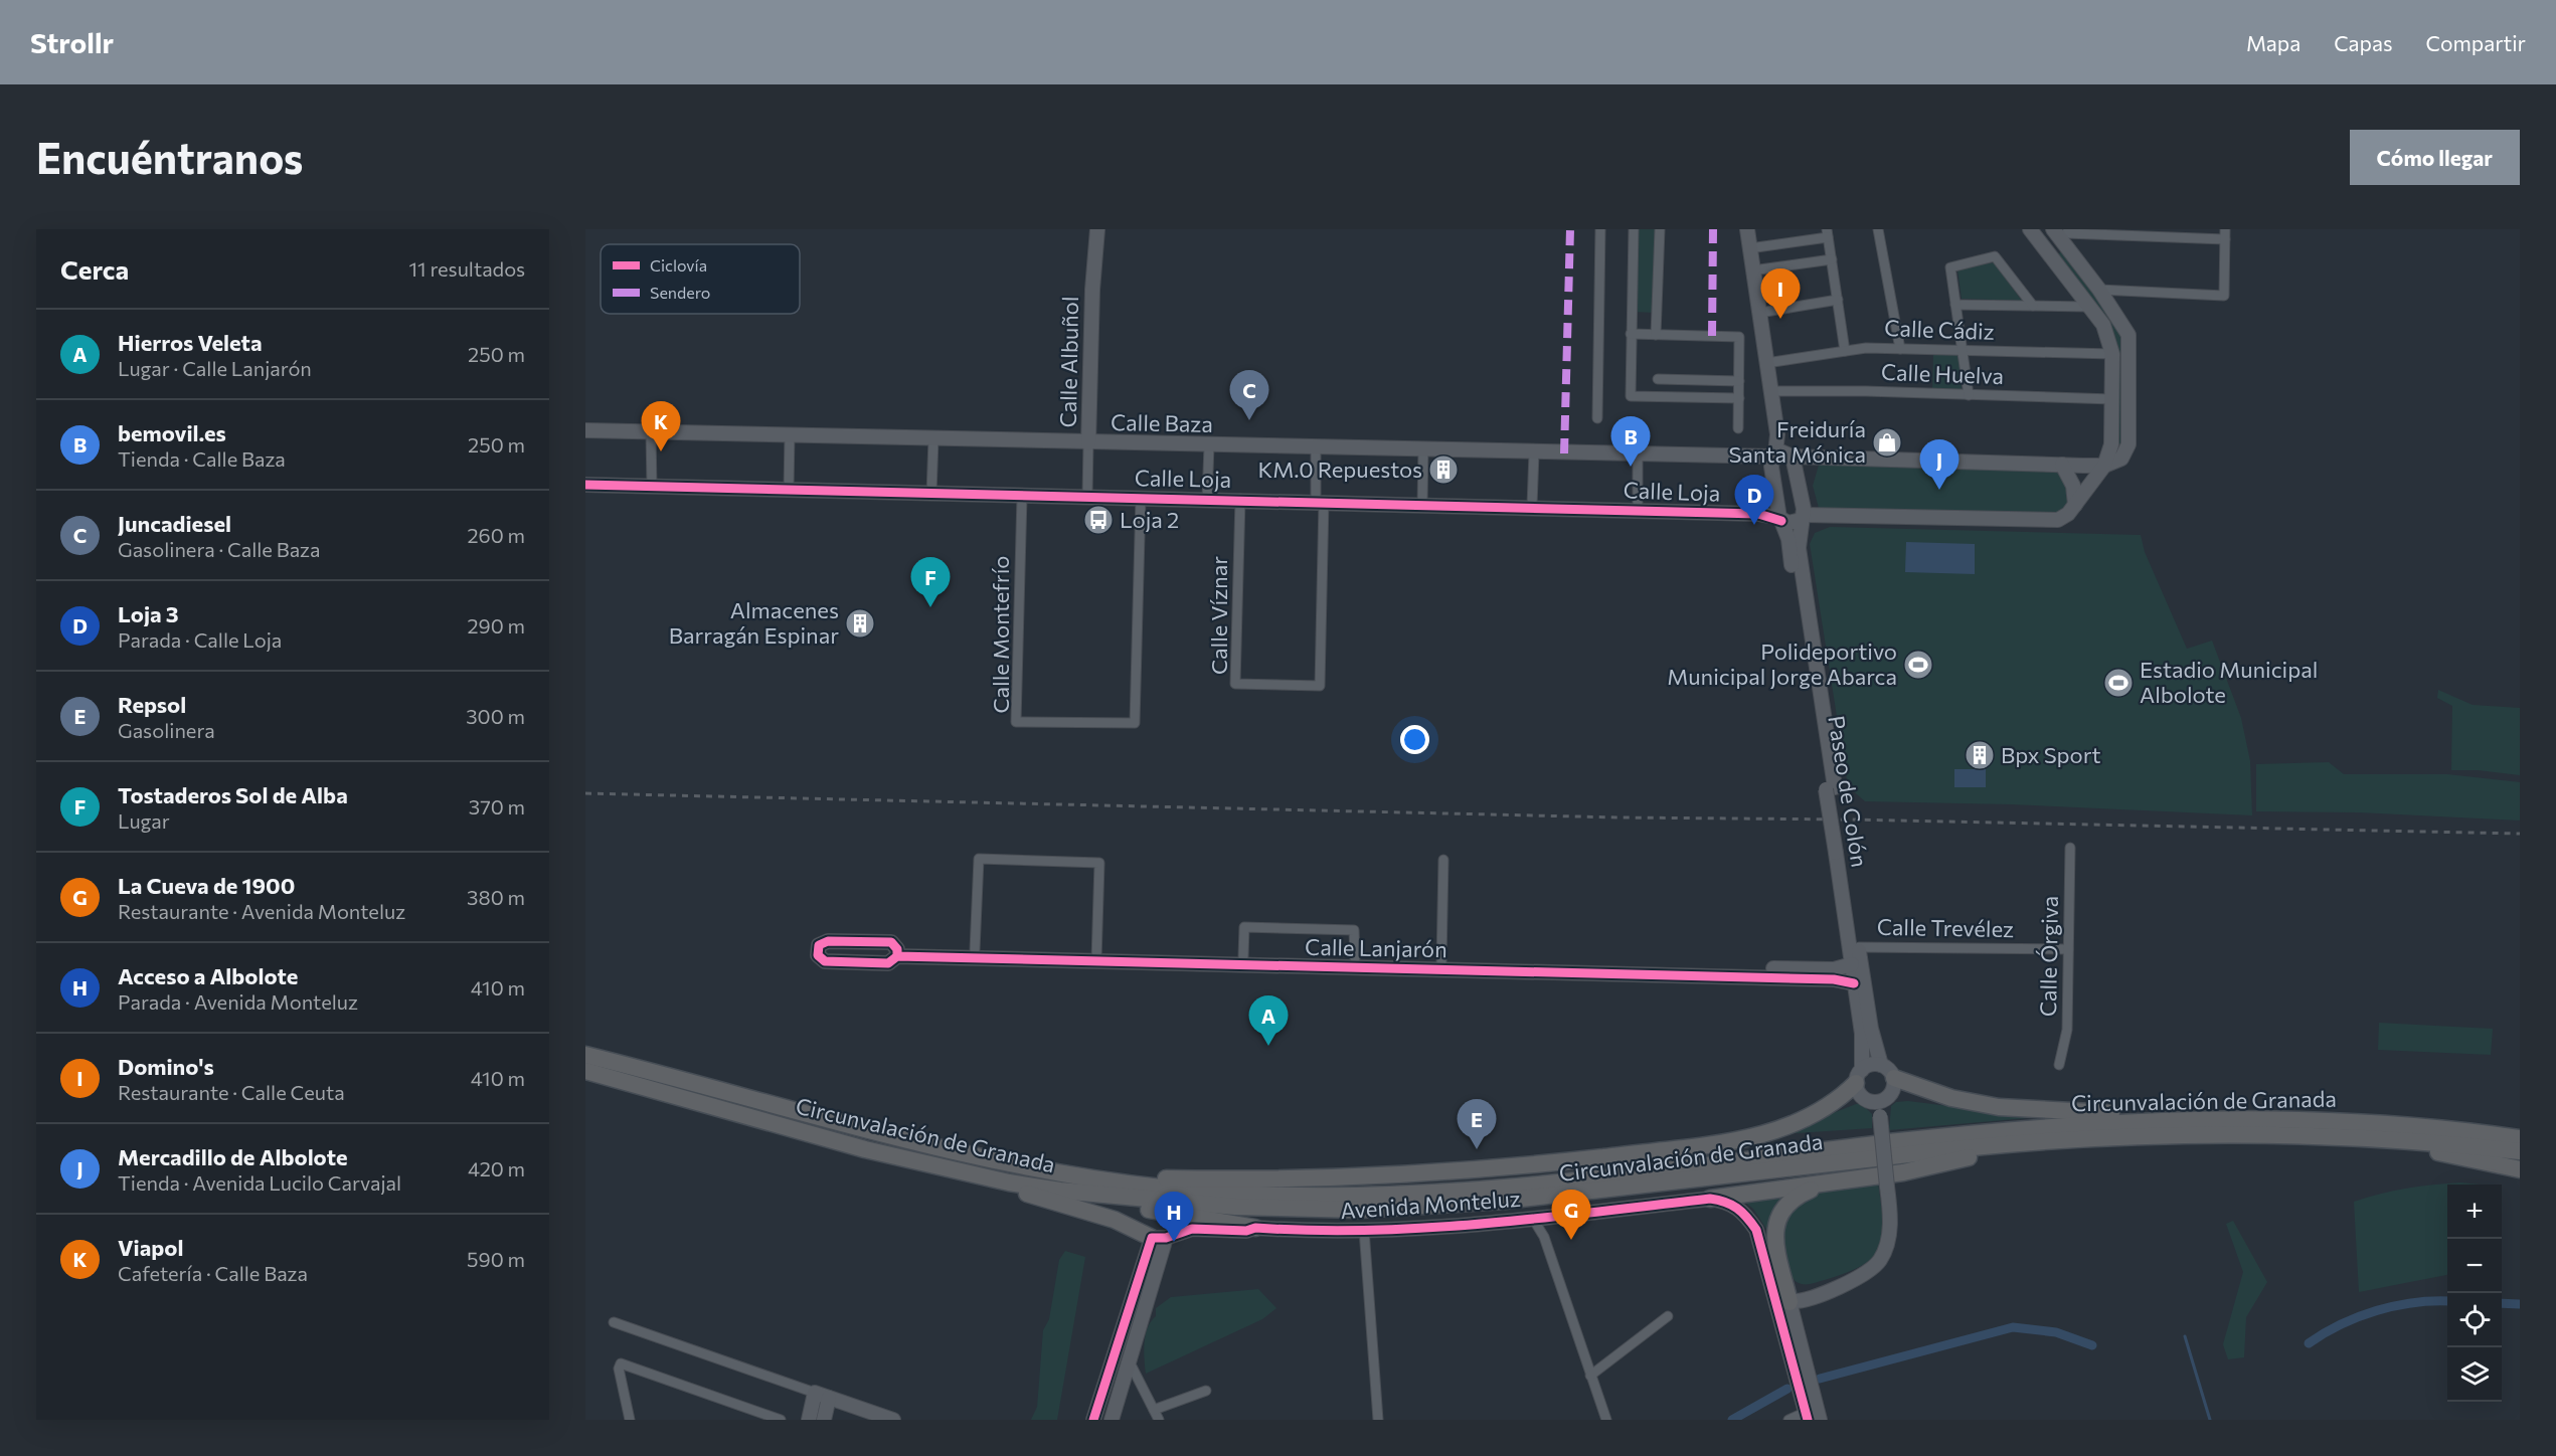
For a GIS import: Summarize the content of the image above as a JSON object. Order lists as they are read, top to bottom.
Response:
{
  "streets": {
    "highway": ["Circunvalación de Granada"],
    "street": [
      "Calle Cádiz",
      "Calle Albuñol",
      "Calle Huelva",
      "Calle Baza",
      "Calle Loja",
      "Calle Víznar",
      "Calle Montefrío",
      "Paseo de Colón",
      "Calle Trevélez",
      "Calle Lanjarón",
      "Calle Órgiva",
      "Avenida Monteluz"
    ]
  },
  "crossings": [
    ["Calle Albuñol", "Calle Baza"],
    ["Calle Albuñol", "Calle Loja"],
    ["Calle Baza", "Calle Loja"],
    ["Calle Baza", "Paseo de Colón"],
    ["Calle Loja", "Calle Víznar"],
    ["Calle Loja", "Calle Montefrío"],
    ["Calle Loja", "Paseo de Colón"],
    ["Paseo de Colón", "Calle Trevélez"],
    ["Paseo de Colón", "Calle Lanjarón"],
    ["Calle Trevélez", "Calle Órgiva"]
  ],
  "places": {
    "shop": ["Freiduría Santa Mónica"],
    "building": ["KM.0 Repuestos", "Almacenes Barragán Espinar", "Bpx Sport"],
    "bus stop": ["Loja 2"],
    "sports": ["Polideportivo Municipal Jorge Abarca", "Estadio Municipal Albolote"]
  },
  "legend": ["Ciclovía", "Sendero"],
  "page": {
    "header": "Strollr",
    "nav": ["Mapa", "Capas", "Compartir"],
    "buttons": "Cómo llegar",
    "title": "Encuéntranos",
    "heading": ["Cerca", "11 resultados"],
    "pins": [
      "I",
      "C",
      "K",
      "B",
      "J",
      "D",
      "F",
      "A",
      "E",
      "G",
      "H"
    ],
    "list": [
      {
        "mark": "A",
        "name": "Hierros Veleta",
        "note": "Lugar · Calle Lanjarón",
        "value": "250 m"
      },
      {
        "mark": "B",
        "name": "bemovil.es",
        "note": "Tienda · Calle Baza",
        "value": "250 m"
      },
      {
        "mark": "C",
        "name": "Juncadiesel",
        "note": "Gasolinera · Calle Baza",
        "value": "260 m"
      },
      {
        "mark": "D",
        "name": "Loja 3",
        "note": "Parada · Calle Loja",
        "value": "290 m"
      },
      {
        "mark": "E",
        "name": "Repsol",
        "note": "Gasolinera",
        "value": "300 m"
      },
      {
        "mark": "F",
        "name": "Tostaderos Sol de Alba",
        "note": "Lugar",
        "value": "370 m"
      },
      {
        "mark": "G",
        "name": "La Cueva de 1900",
        "note": "Restaurante · Avenida Monteluz",
        "value": "380 m"
      },
      {
        "mark": "H",
        "name": "Acceso a Albolote",
        "note": "Parada · Avenida Monteluz",
        "value": "410 m"
      },
      {
        "mark": "I",
        "name": "Domino's",
        "note": "Restaurante · Calle Ceuta",
        "value": "410 m"
      },
      {
        "mark": "J",
        "name": "Mercadillo de Albolote",
        "note": "Tienda · Avenida Lucilo Carvajal",
        "value": "420 m"
      },
      {
        "mark": "K",
        "name": "Viapol",
        "note": "Cafetería · Calle Baza",
        "value": "590 m"
      }
    ],
    "map_buttons": ["+", "−"]
  }
}
